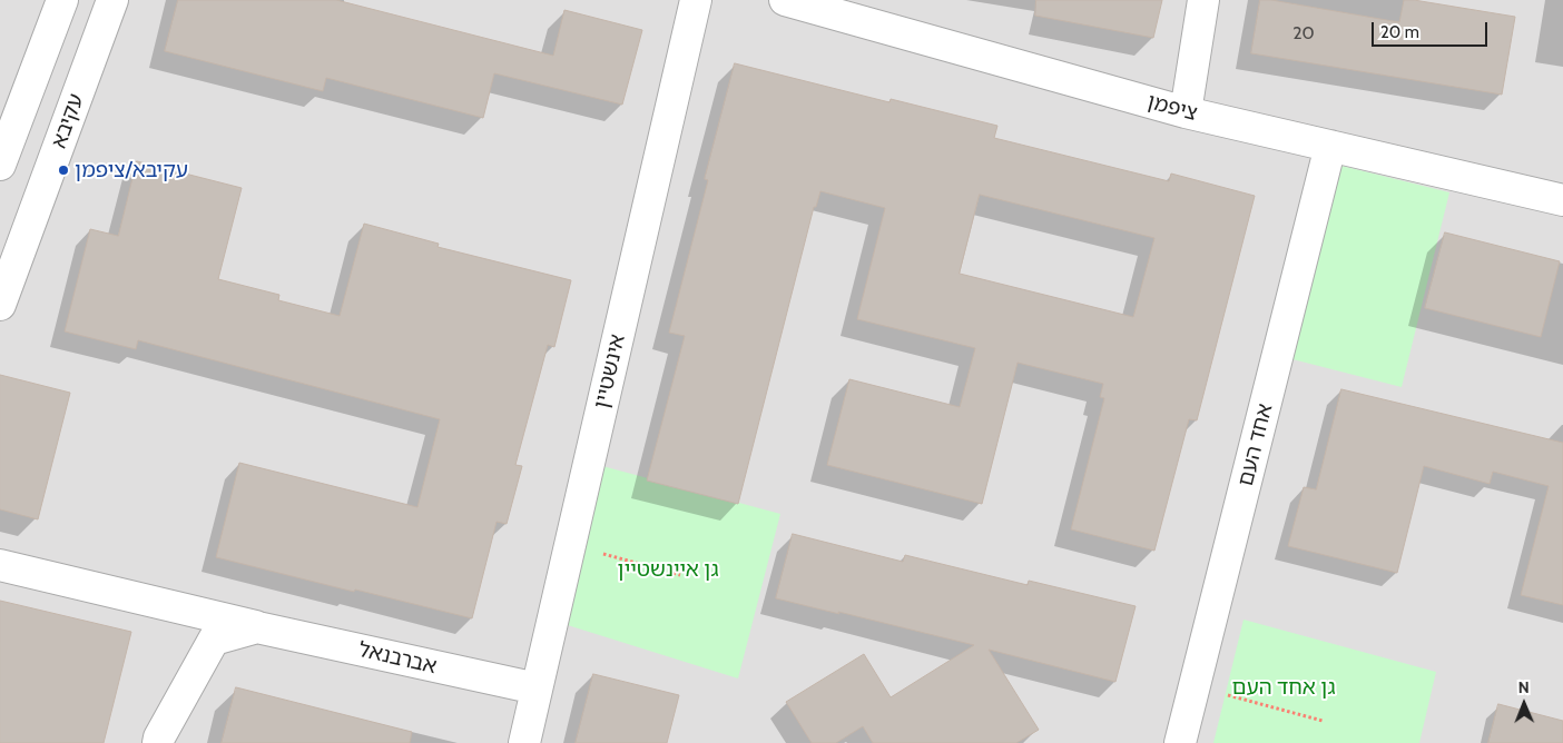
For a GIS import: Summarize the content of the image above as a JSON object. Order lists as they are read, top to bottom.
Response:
{
  "streets": {
    "street": [
      "ציפמן",
      "עקיבא",
      "אינשטיין",
      "אחד העם",
      "אברבנאל"
    ]
  },
  "crossings": [
    ["ציפמן", "אחד העם"],
    ["אינשטיין", "אברבנאל"]
  ],
  "parks": ["גן איינשטיין", "גן אחד העם"],
  "places": ["עקיבא/ציפמן"],
  "house_numbers": ["20"],
  "scale_bar": "20 m",
  "north": "top"
}
